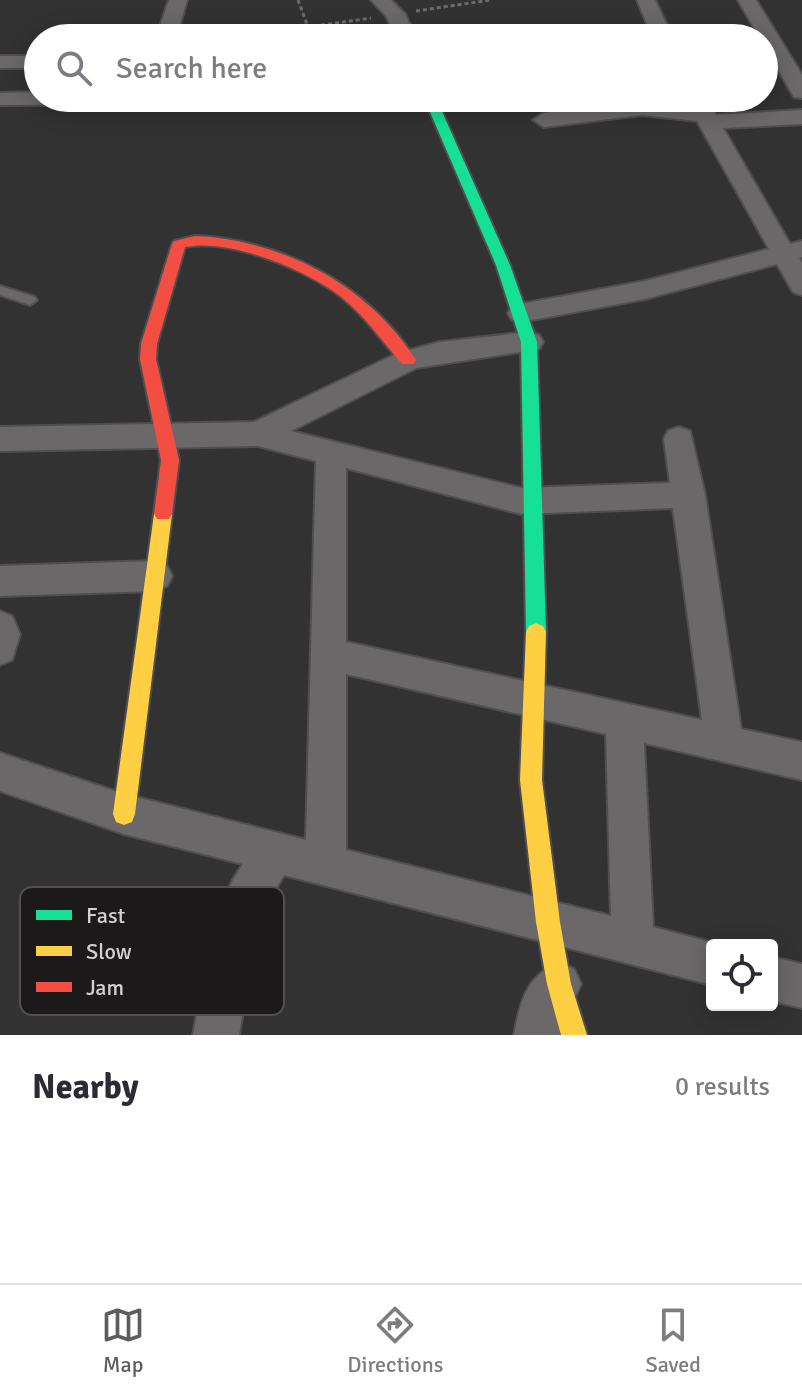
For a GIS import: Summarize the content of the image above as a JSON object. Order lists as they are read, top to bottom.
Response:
{
  "legend": ["Fast", "Slow", "Jam"],
  "page": {
    "search": "Search here",
    "heading": ["Nearby", "0 results"],
    "nav": ["Map", "Directions", "Saved"]
  }
}
